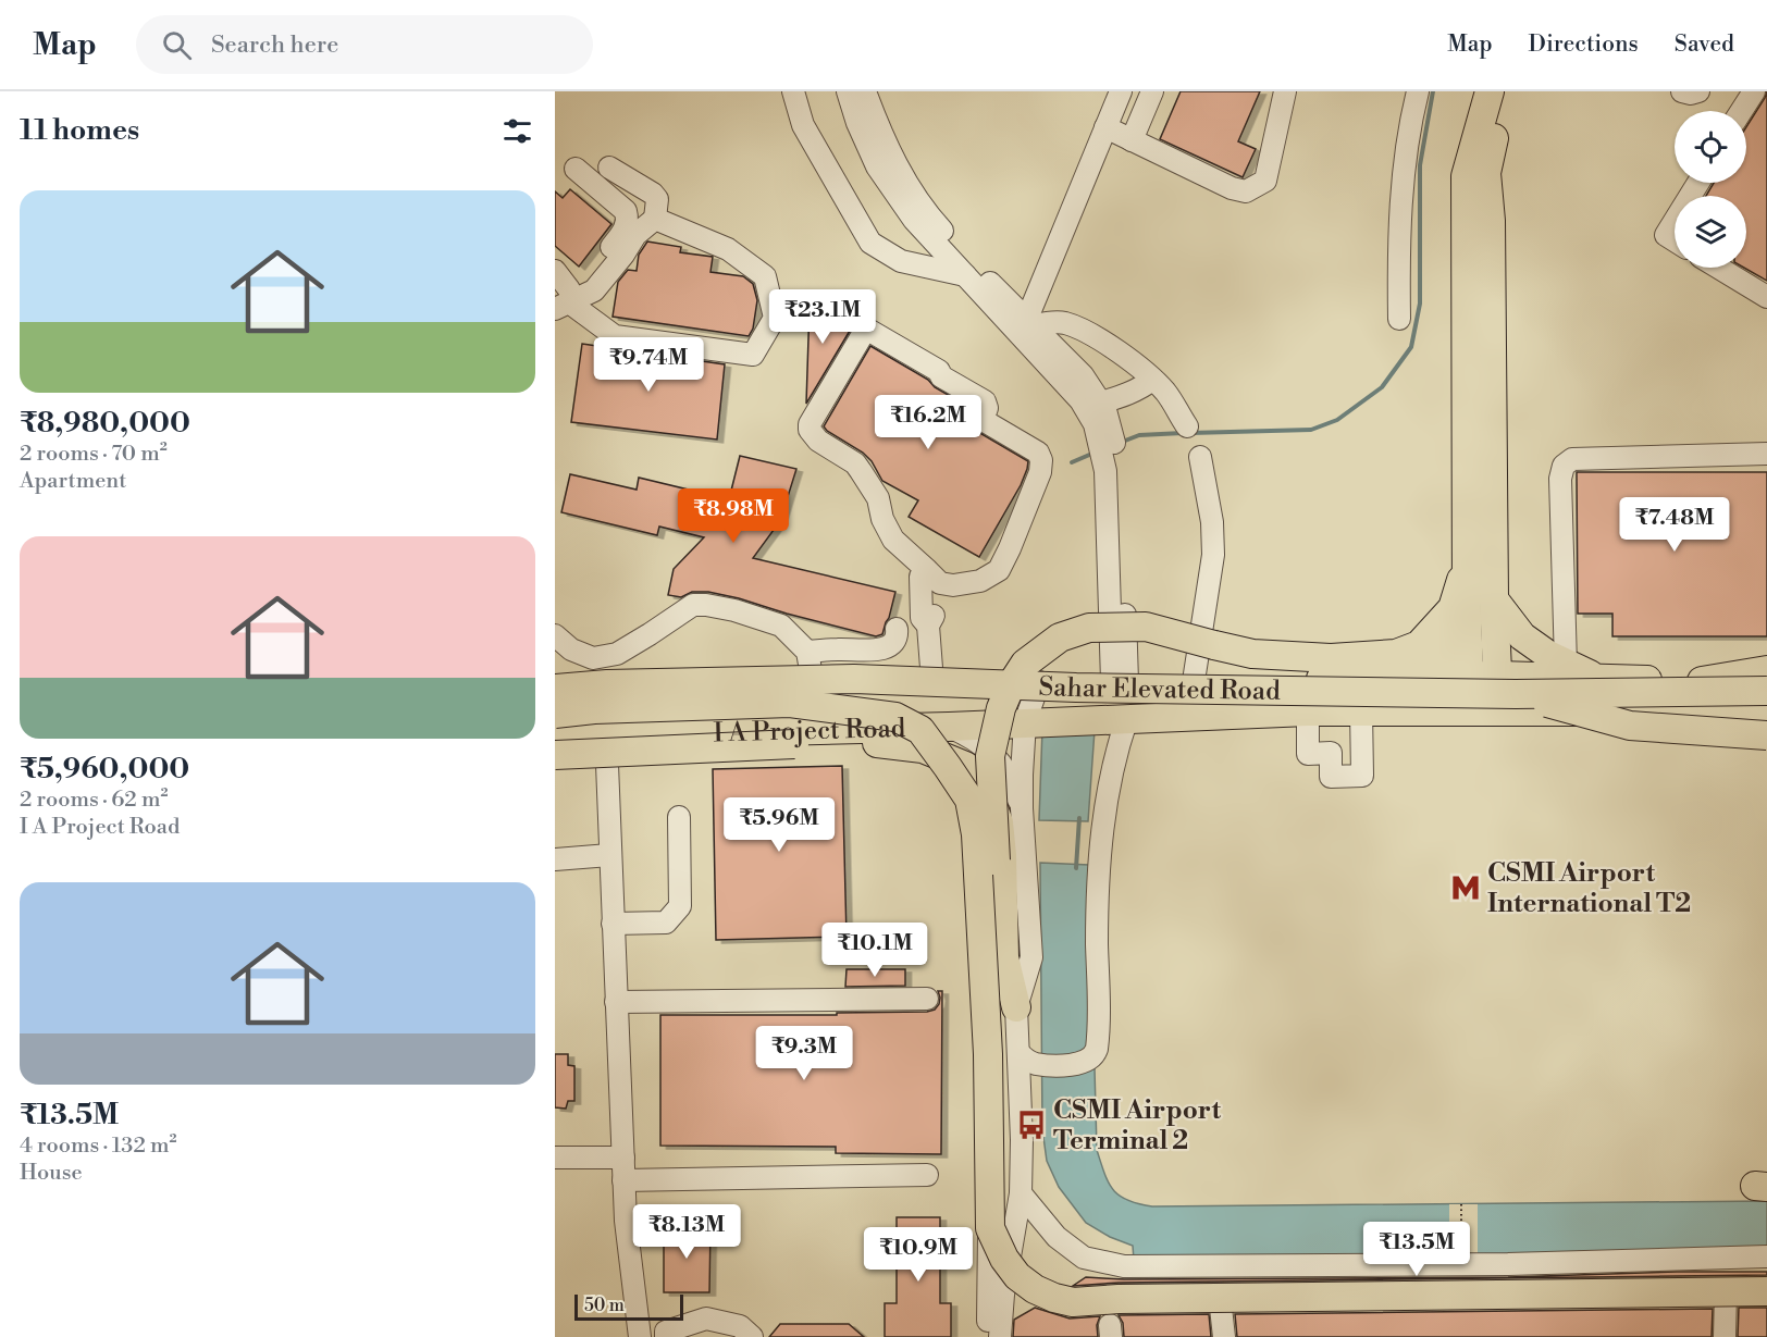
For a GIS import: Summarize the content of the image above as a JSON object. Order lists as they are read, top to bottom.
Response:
{
  "streets": {
    "main road": ["Sahar Elevated Road", "I A Project Road"]
  },
  "places": {
    "metro station": ["CSMI Airport International T2"],
    "bus stop": ["CSMI Airport Terminal 2"]
  },
  "scale_bar": "50 m",
  "page": {
    "header": "Map",
    "search": "Search here",
    "nav": ["Map", "Directions", "Saved"],
    "heading": "11 homes",
    "list": [
      {
        "name": "₹8,980,000",
        "note": "2 rooms · 70 m² · Apartment"
      },
      {
        "name": "₹5,960,000",
        "note": "2 rooms · 62 m² · I A Project Road"
      },
      {
        "name": "₹13.5M",
        "note": "4 rooms · 132 m² · House"
      }
    ],
    "price": [
      "₹23.1M",
      "₹9.74M",
      "₹16.2M",
      "₹8.98M",
      "₹7.48M",
      "₹5.96M",
      "₹10.1M",
      "₹9.3M",
      "₹8.13M",
      "₹13.5M",
      "₹10.9M"
    ],
    "scale": "50 m"
  }
}
